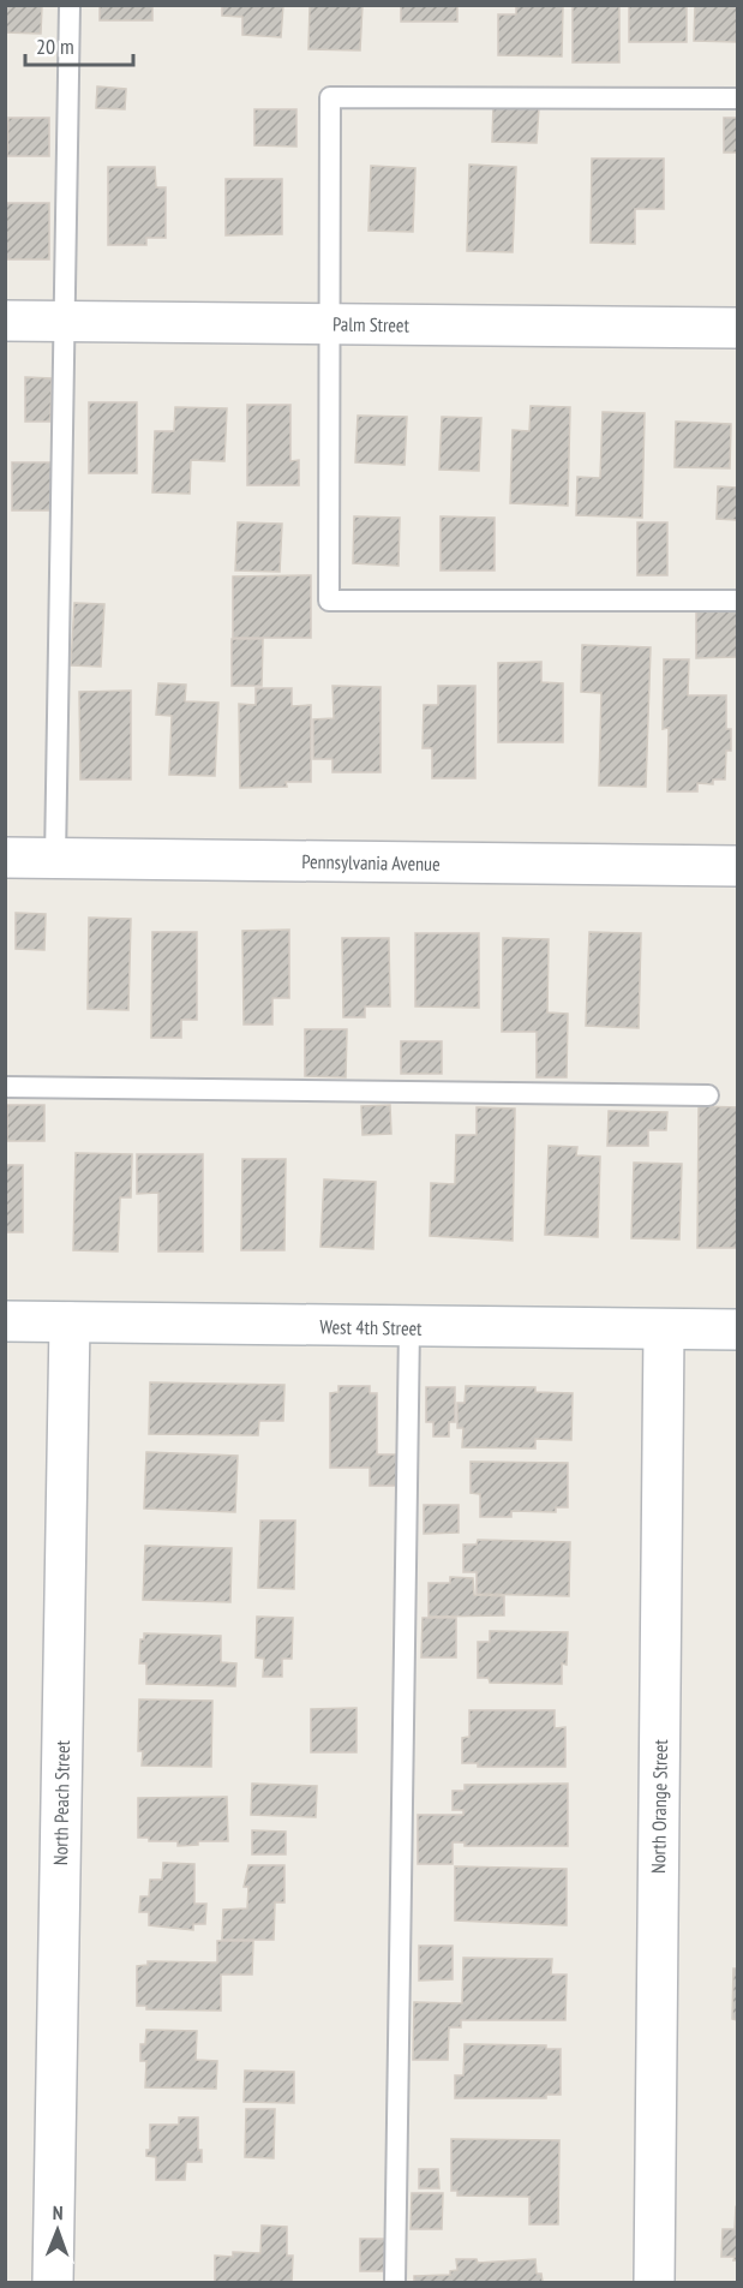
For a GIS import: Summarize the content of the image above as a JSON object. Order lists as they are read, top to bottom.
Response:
{
  "streets": {
    "street": [
      "Palm Street",
      "Pennsylvania Avenue",
      "West 4th Street",
      "North Peach Street",
      "North Orange Street"
    ]
  },
  "crossings": [
    ["West 4th Street", "North Peach Street"],
    ["West 4th Street", "North Orange Street"]
  ],
  "scale_bar": "20 m",
  "north": "top"
}
